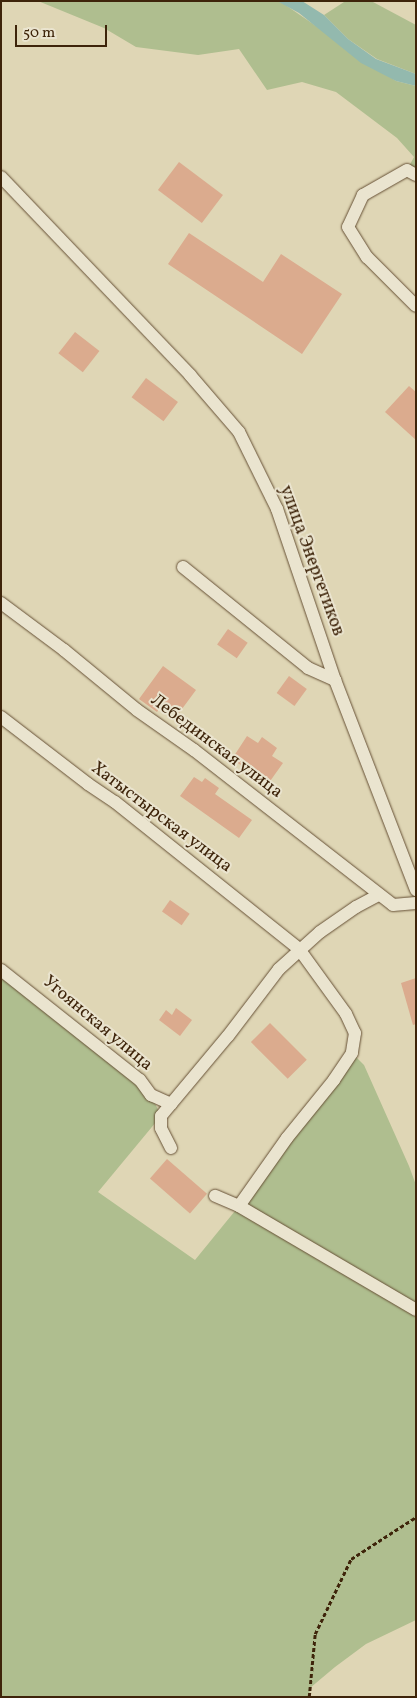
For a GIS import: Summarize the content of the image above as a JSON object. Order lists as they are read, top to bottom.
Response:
{
  "streets": {
    "street": [
      "улица Энергетиков",
      "Лебединская улица",
      "Хатыстырская улица",
      "Угоянская улица"
    ]
  },
  "scale_bar": "50 m"
}
